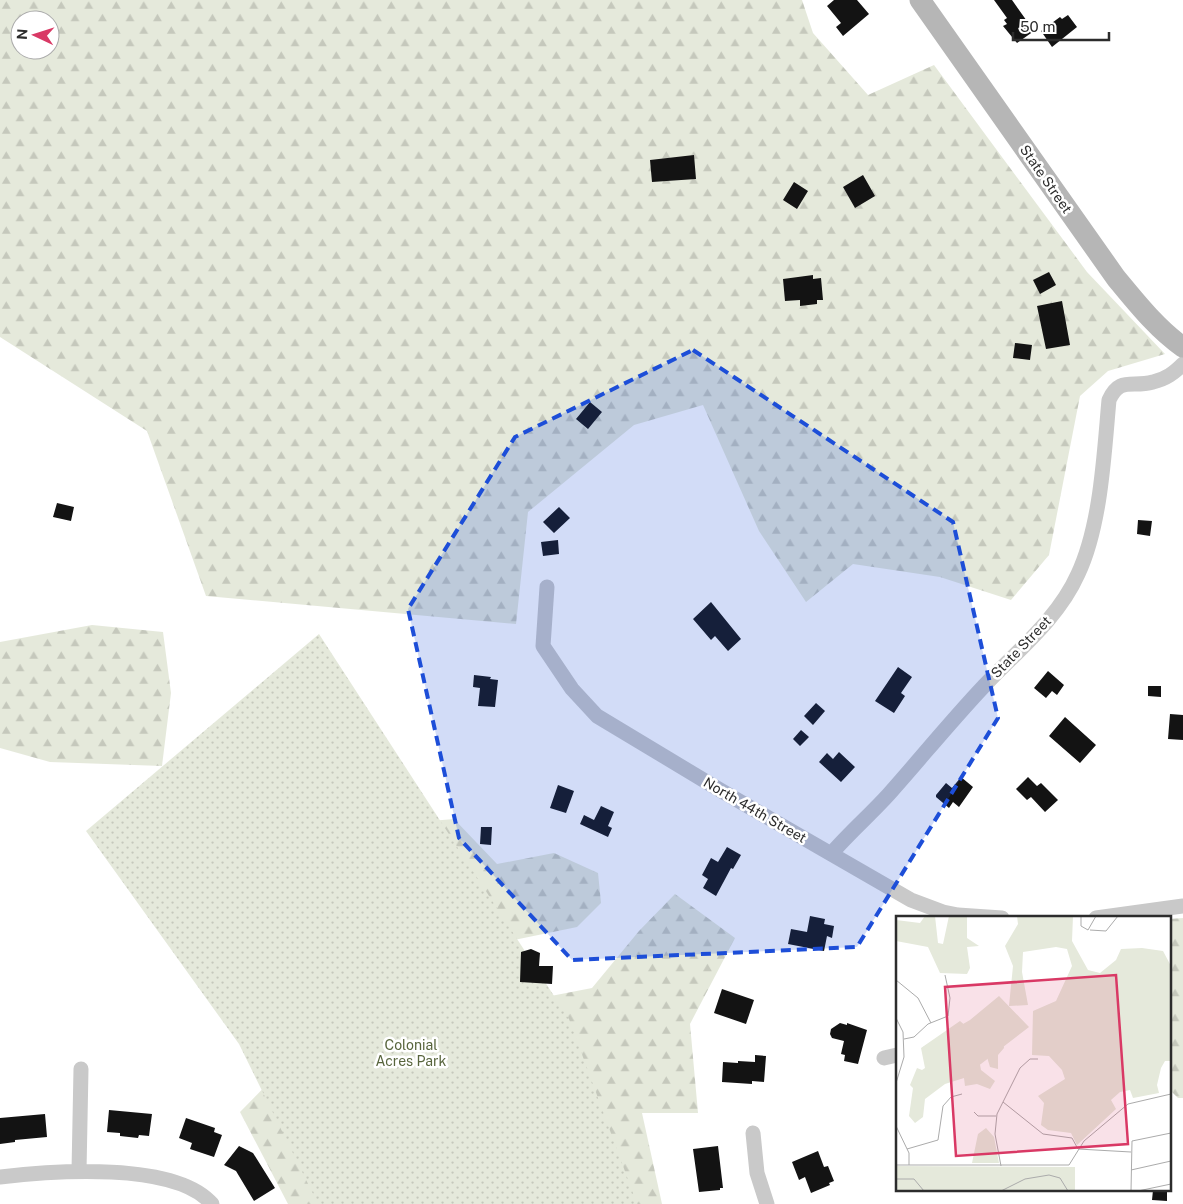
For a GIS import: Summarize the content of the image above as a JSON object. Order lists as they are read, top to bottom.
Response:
{
  "streets": {
    "street": ["State Street", "North 44th Street"]
  },
  "crossings": [
    ["State Street", "North 44th Street"]
  ],
  "parks": ["Colonial Acres Park"],
  "scale_bar": "50 m",
  "north": "left"
}
